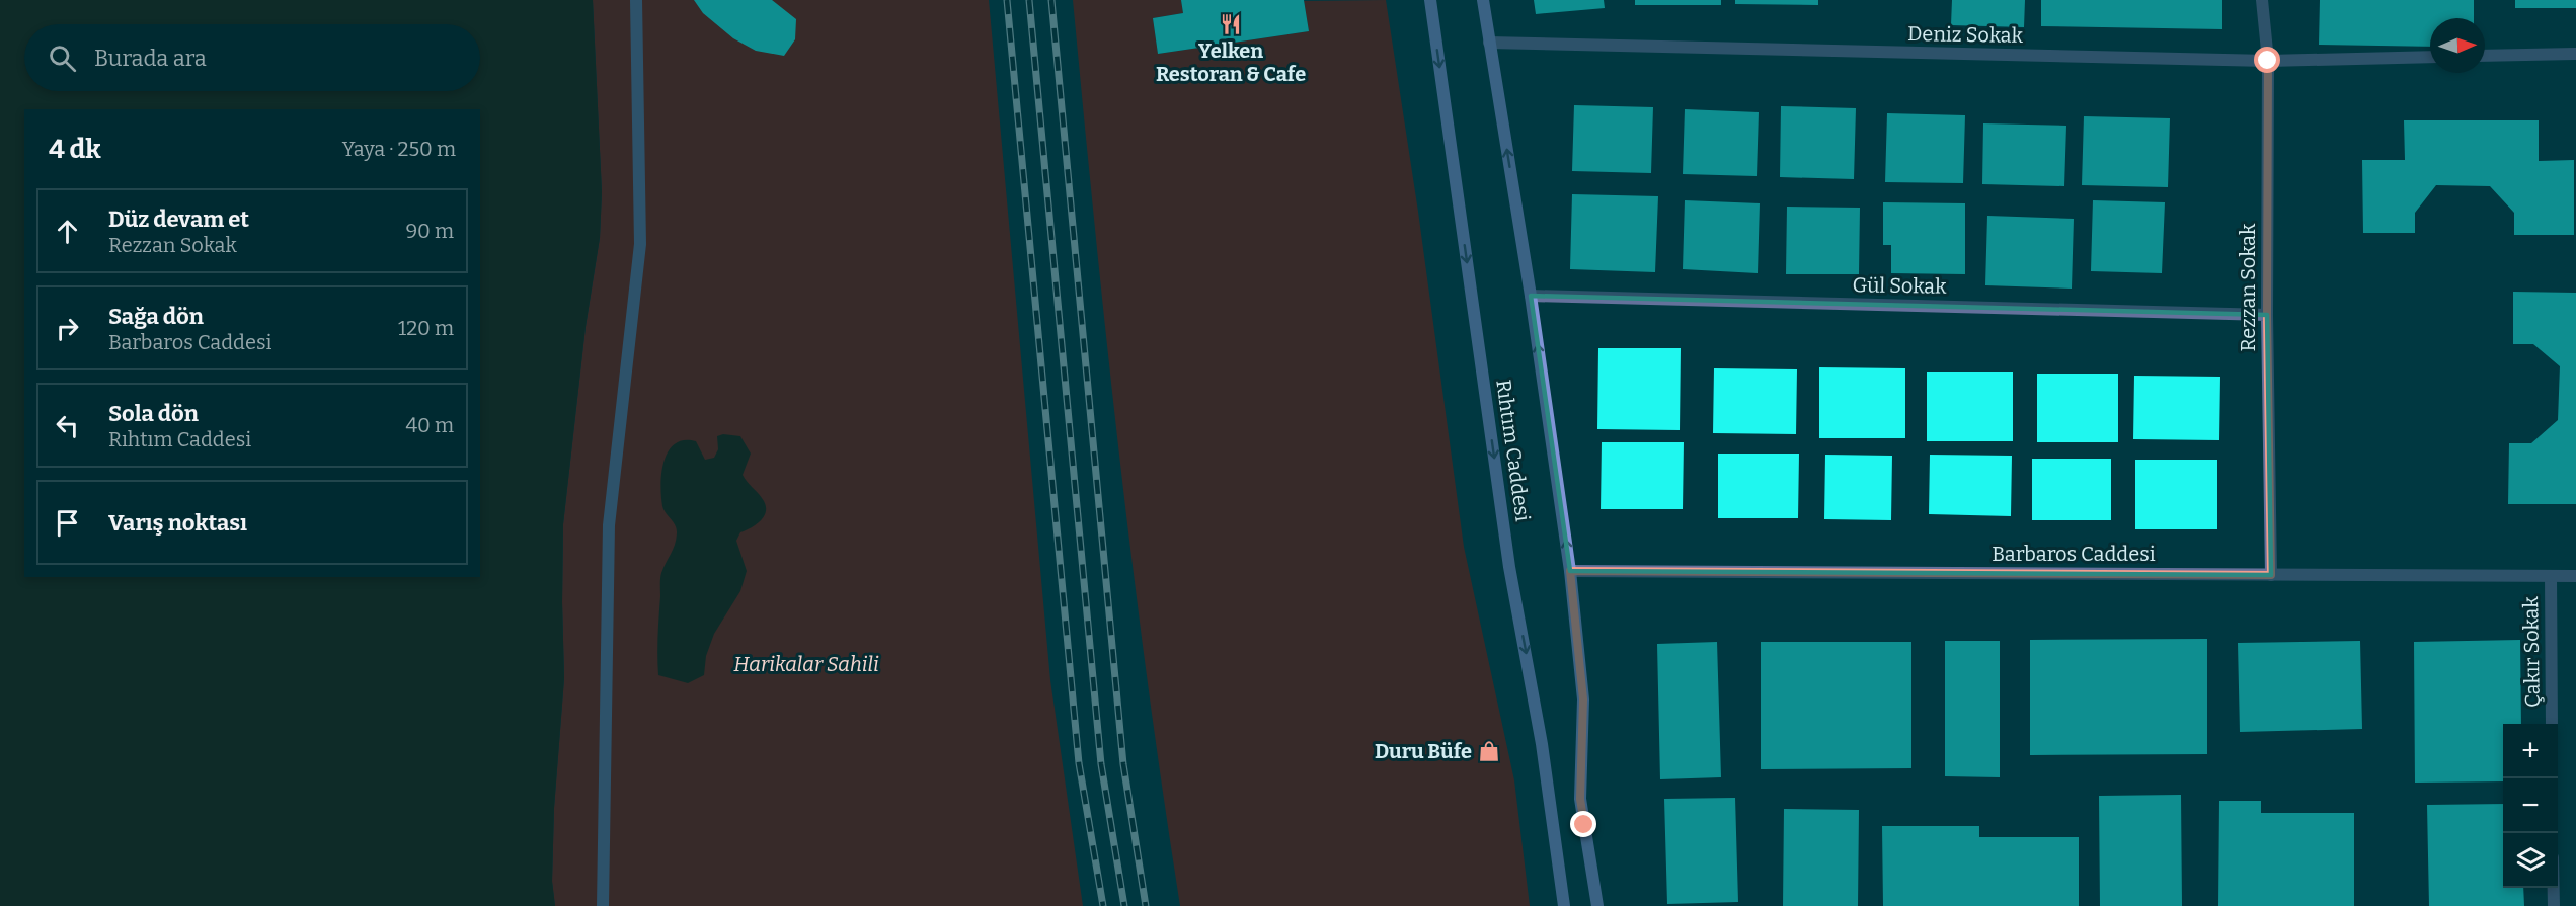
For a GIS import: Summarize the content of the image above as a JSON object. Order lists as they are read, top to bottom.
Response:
{
  "streets": {
    "main road": ["Rıhtım Caddesi"],
    "street": [
      "Deniz Sokak",
      "Gül Sokak",
      "Rezzan Sokak",
      "Barbaros Caddesi",
      "Çakır Sokak"
    ]
  },
  "crossings": [
    ["Deniz Sokak", "Rezzan Sokak"],
    ["Deniz Sokak", "Rıhtım Caddesi"],
    ["Gül Sokak", "Rezzan Sokak"],
    ["Gül Sokak", "Rıhtım Caddesi"],
    ["Rezzan Sokak", "Barbaros Caddesi"],
    ["Rıhtım Caddesi", "Barbaros Caddesi"],
    ["Barbaros Caddesi", "Çakır Sokak"]
  ],
  "parks": ["Harikalar Sahili"],
  "places": {
    "restaurant": ["Yelken Restoran & Cafe"],
    "shop": ["Duru Büfe"]
  },
  "north": "right",
  "page": {
    "search": "Burada ara",
    "heading": ["4 dk", "Yaya · 250 m"],
    "list": [
      ["Düz devam et", "Rezzan Sokak", "90 m"],
      ["Sağa dön", "Barbaros Caddesi", "120 m"],
      ["Sola dön", "Rıhtım Caddesi", "40 m"],
      "Varış noktası"
    ],
    "map_buttons": ["+", "−"]
  }
}
